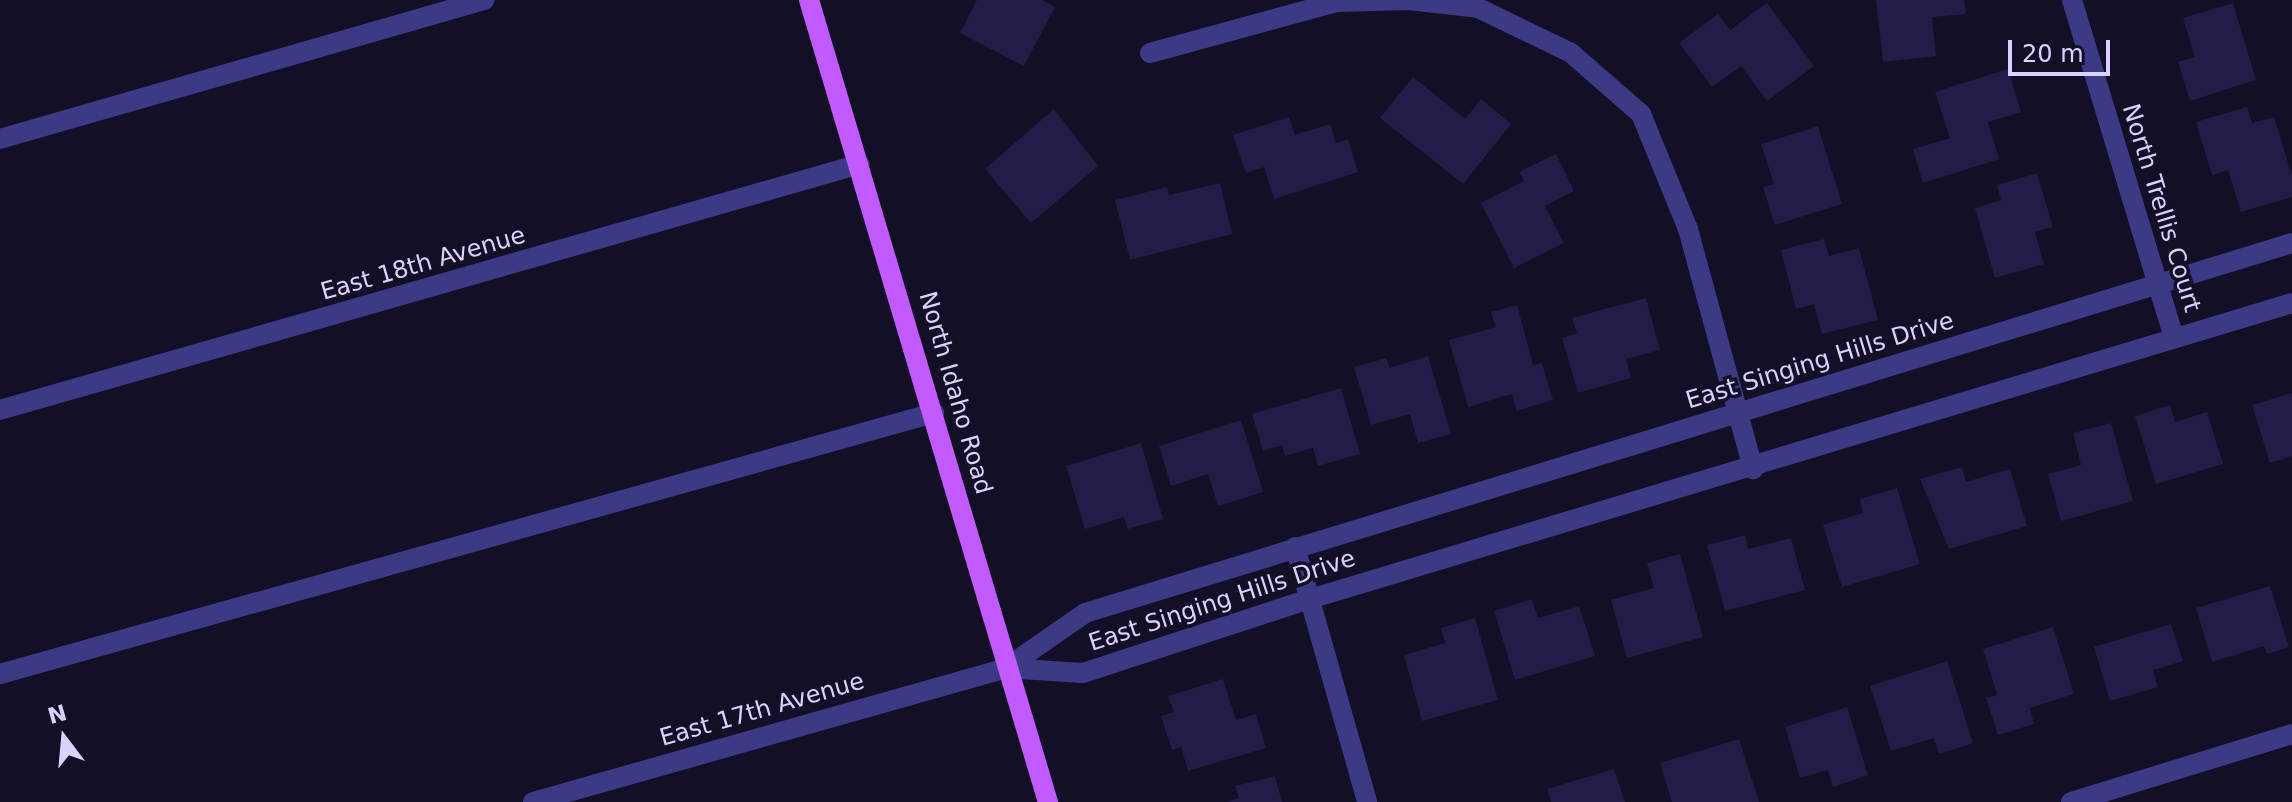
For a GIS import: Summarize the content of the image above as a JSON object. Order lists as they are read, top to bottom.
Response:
{
  "streets": {
    "main road": ["North Idaho Road"],
    "street": [
      "North Trellis Court",
      "East 18th Avenue",
      "East Singing Hills Drive",
      "East 17th Avenue"
    ]
  },
  "crossings": [
    ["North Trellis Court", "East Singing Hills Drive"],
    ["East 18th Avenue", "North Idaho Road"],
    ["East Singing Hills Drive", "North Idaho Road"],
    ["East Singing Hills Drive", "East 17th Avenue"],
    ["North Idaho Road", "East 17th Avenue"]
  ],
  "scale_bar": "20 m",
  "north": "top"
}
